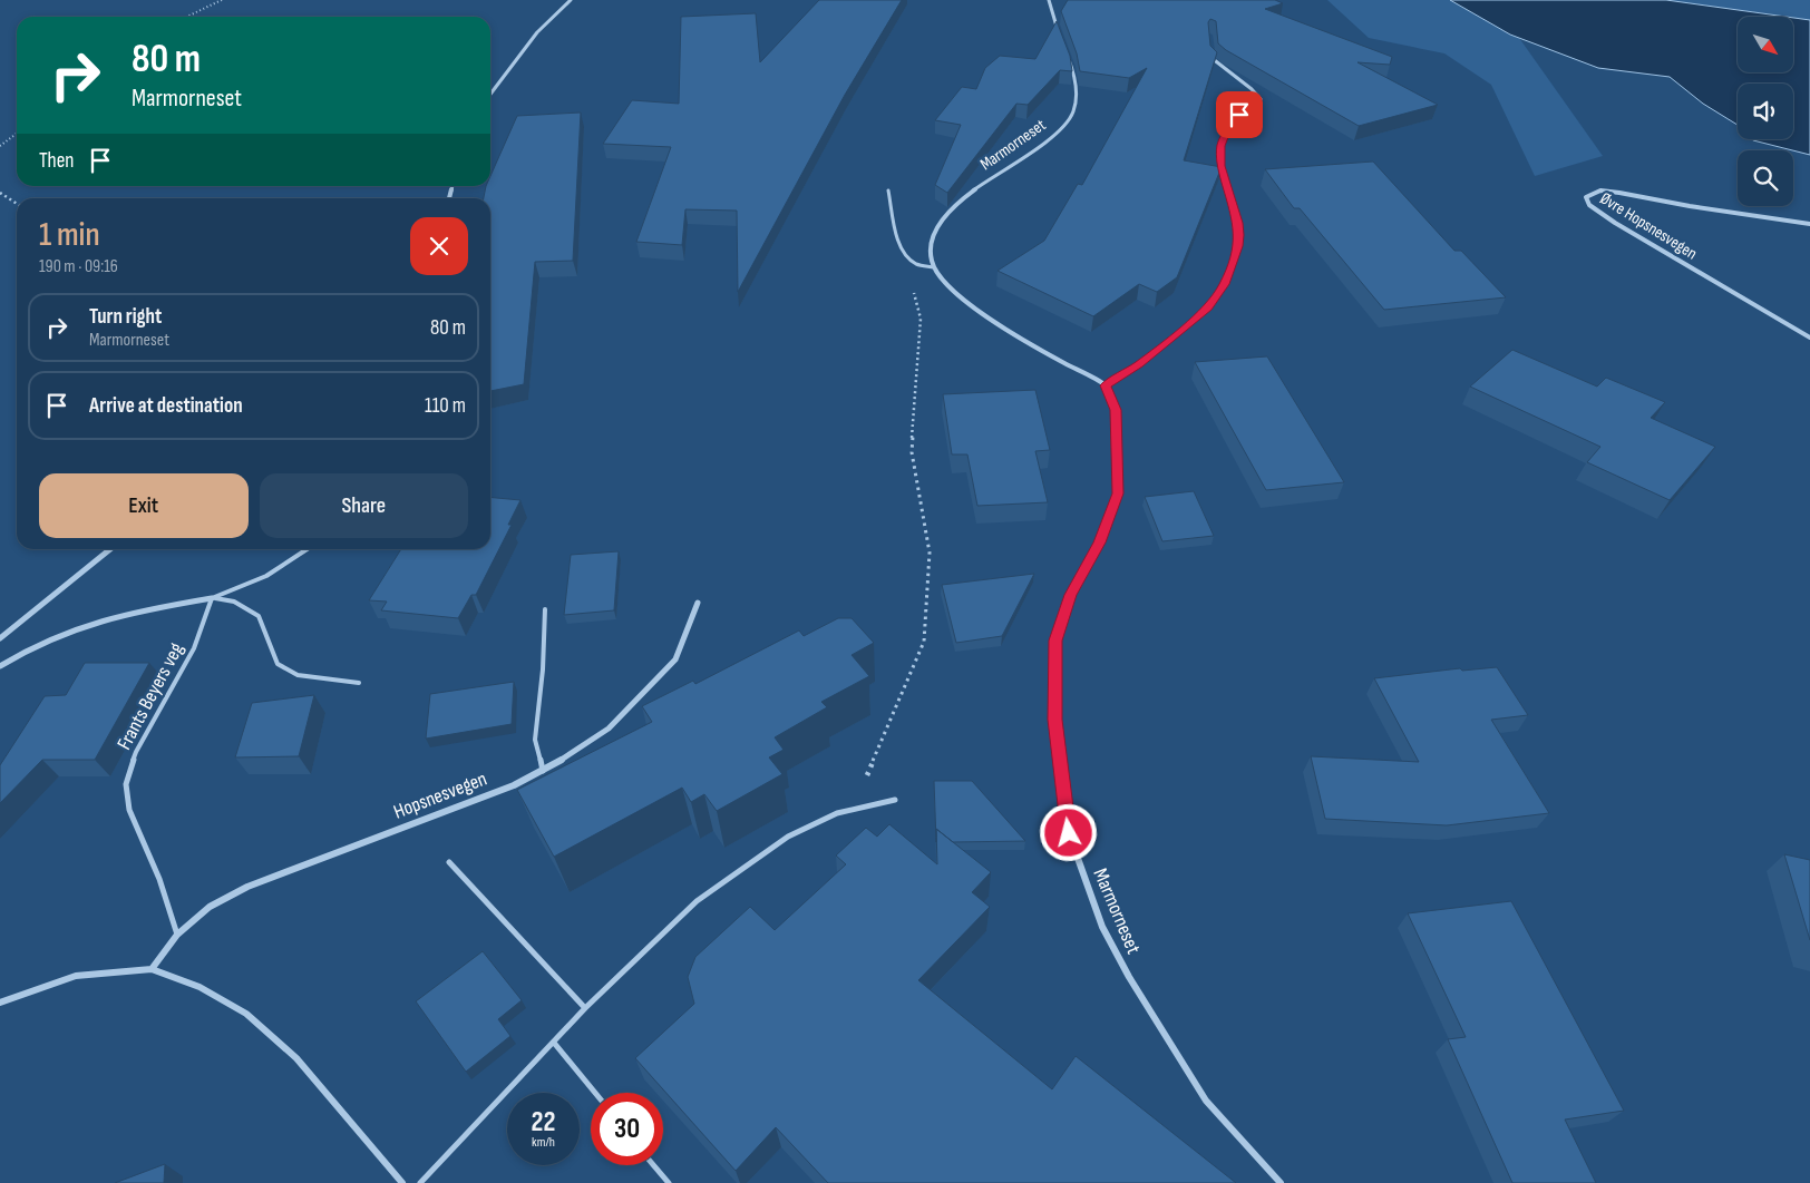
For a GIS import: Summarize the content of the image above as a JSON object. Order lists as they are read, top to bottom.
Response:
{
  "streets": {
    "street": ["Marmorneset", "Øvre Hopsnesvegen", "Hopsnesvegen"],
    "lane": ["Frants Beyers veg"]
  },
  "crossings": [
    ["Frants Beyers veg", "Hopsnesvegen"]
  ],
  "north": "bottom right",
  "page": {
    "turn": ["80 m", "Marmorneset"],
    "then": "Then",
    "heading": ["1 min", "190 m · 09:16"],
    "list": [
      {
        "name": "Turn right",
        "note": "Marmorneset",
        "value": "80 m"
      },
      {
        "name": "Arrive at destination",
        "value": "110 m"
      }
    ],
    "buttons": ["Exit", "Share"],
    "speed": "22 km/h",
    "limit": "30"
  }
}
